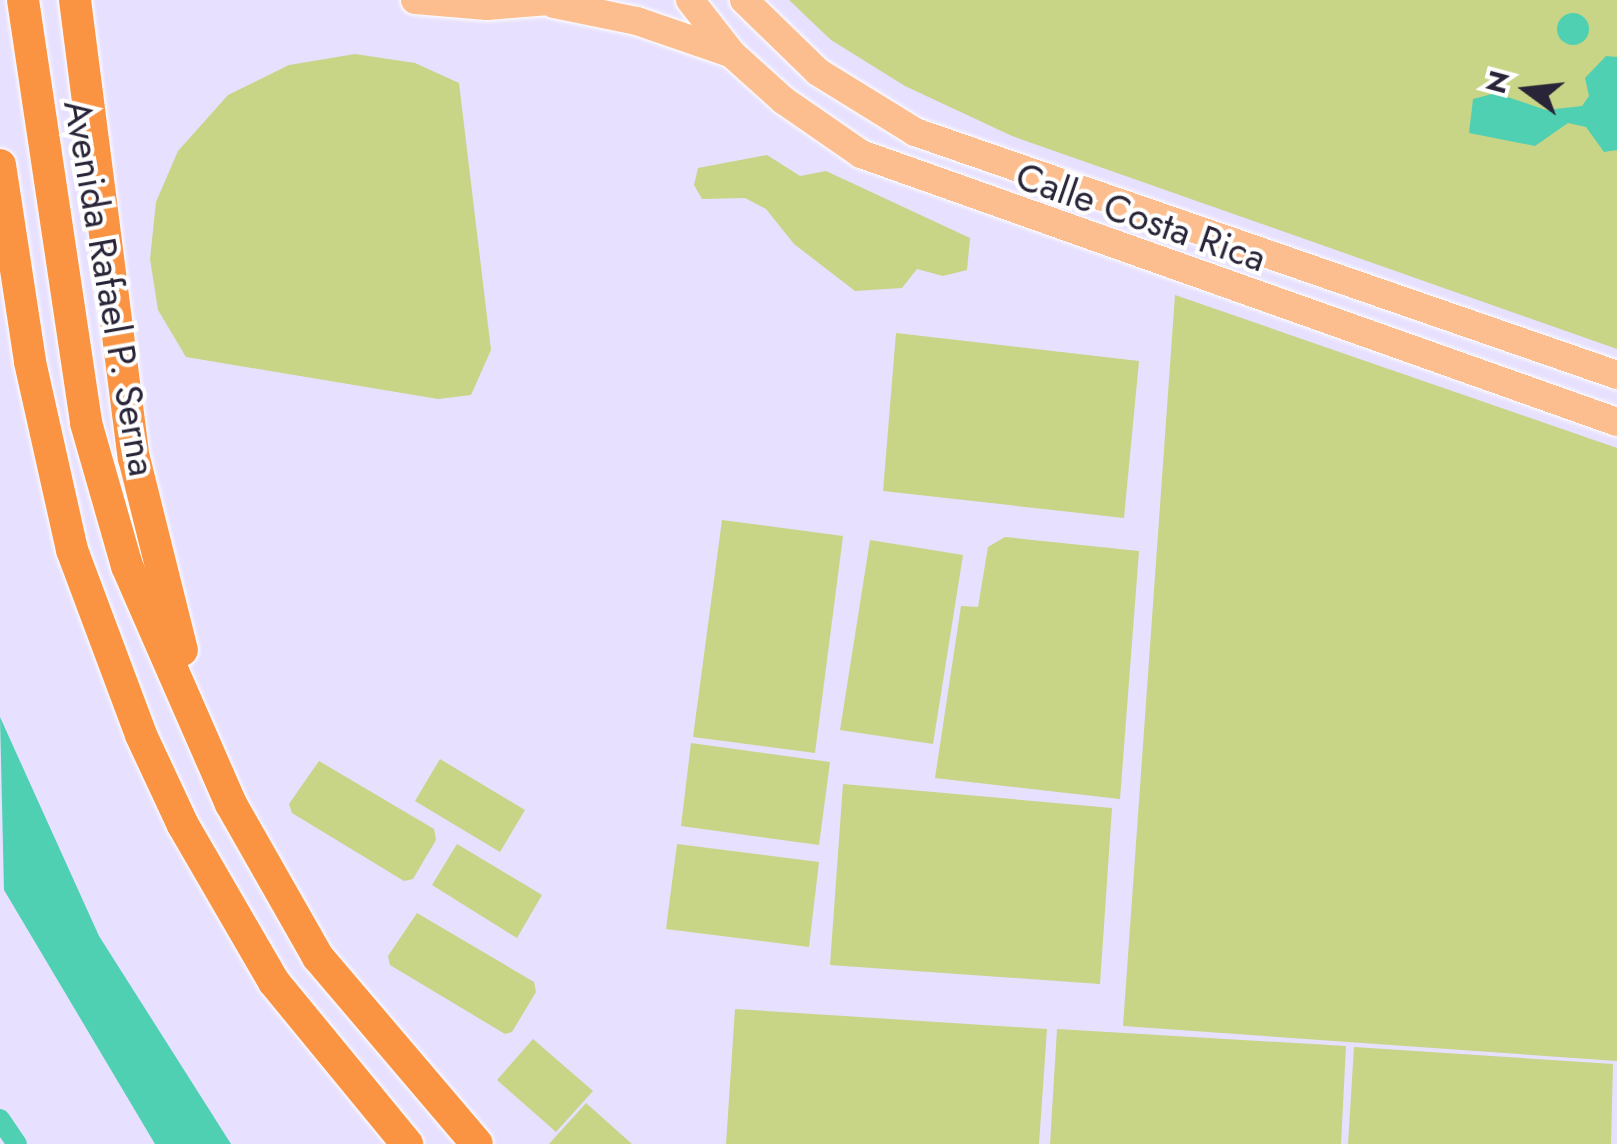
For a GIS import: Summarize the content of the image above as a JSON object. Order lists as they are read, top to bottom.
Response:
{
  "streets": {
    "highway": ["Avenida Rafael P. Serna"],
    "main road": ["Calle Costa Rica"]
  },
  "north": "left"
}
